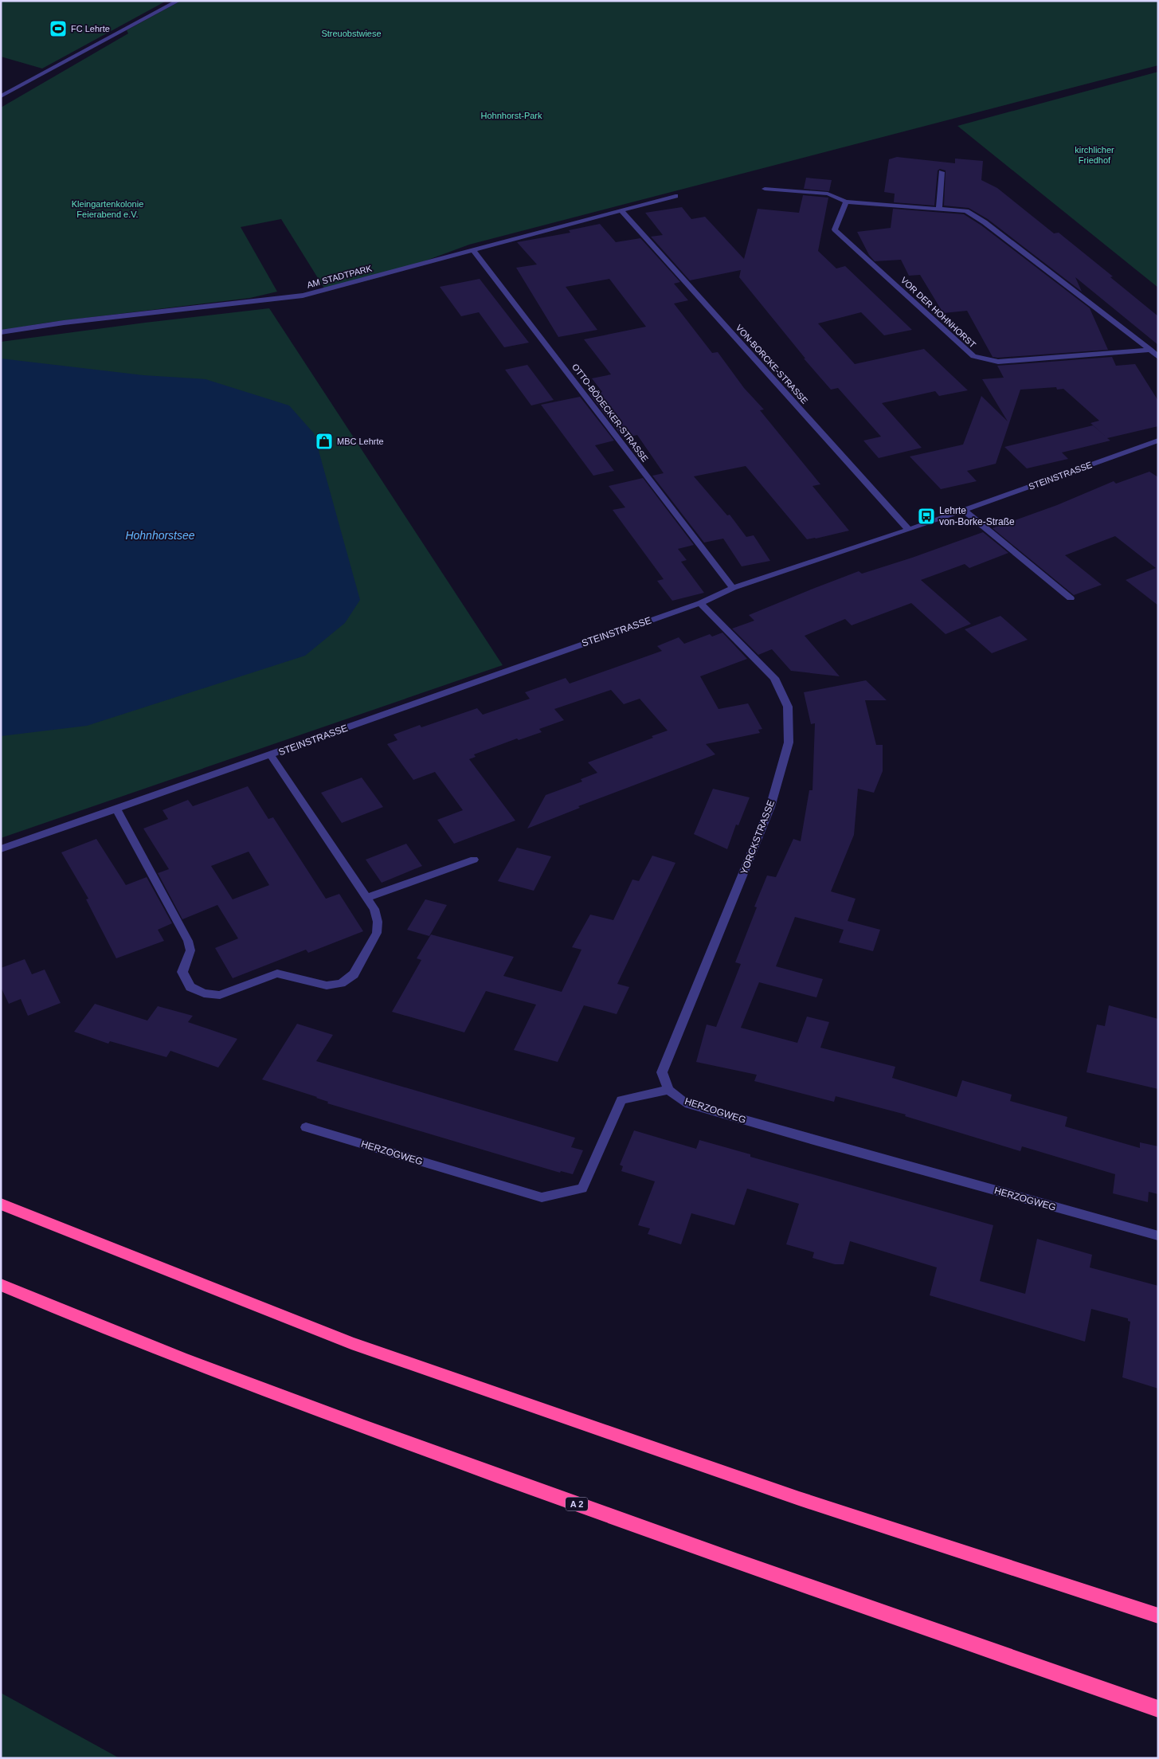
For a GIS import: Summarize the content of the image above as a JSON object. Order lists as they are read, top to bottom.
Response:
{
  "streets": {
    "highway": ["A 2"],
    "street": [
      "AM STADTPARK",
      "VOR DER HOHNHORST",
      "VON-BORCKE-STRASSE",
      "OTTO-BÖDECKER-STRASSE",
      "STEINSTRASSE",
      "YORCKSTRASSE",
      "HERZOGWEG"
    ]
  },
  "crossings": [
    ["AM STADTPARK", "VON-BORCKE-STRASSE"],
    ["AM STADTPARK", "OTTO-BÖDECKER-STRASSE"],
    ["VON-BORCKE-STRASSE", "STEINSTRASSE"],
    ["OTTO-BÖDECKER-STRASSE", "STEINSTRASSE"],
    ["STEINSTRASSE", "YORCKSTRASSE"],
    ["YORCKSTRASSE", "HERZOGWEG"]
  ],
  "water": ["Hohnhorstsee"],
  "parks": [
    "Streuobstwiese",
    "Hohnhorst-Park",
    "kirchlicher Friedhof",
    "Kleingartenkolonie Feierabend e.V."
  ],
  "places": {
    "sports": ["FC Lehrte"],
    "shop": ["MBC Lehrte"],
    "bus stop": ["Lehrte von-Borke-Straße"]
  }
}
